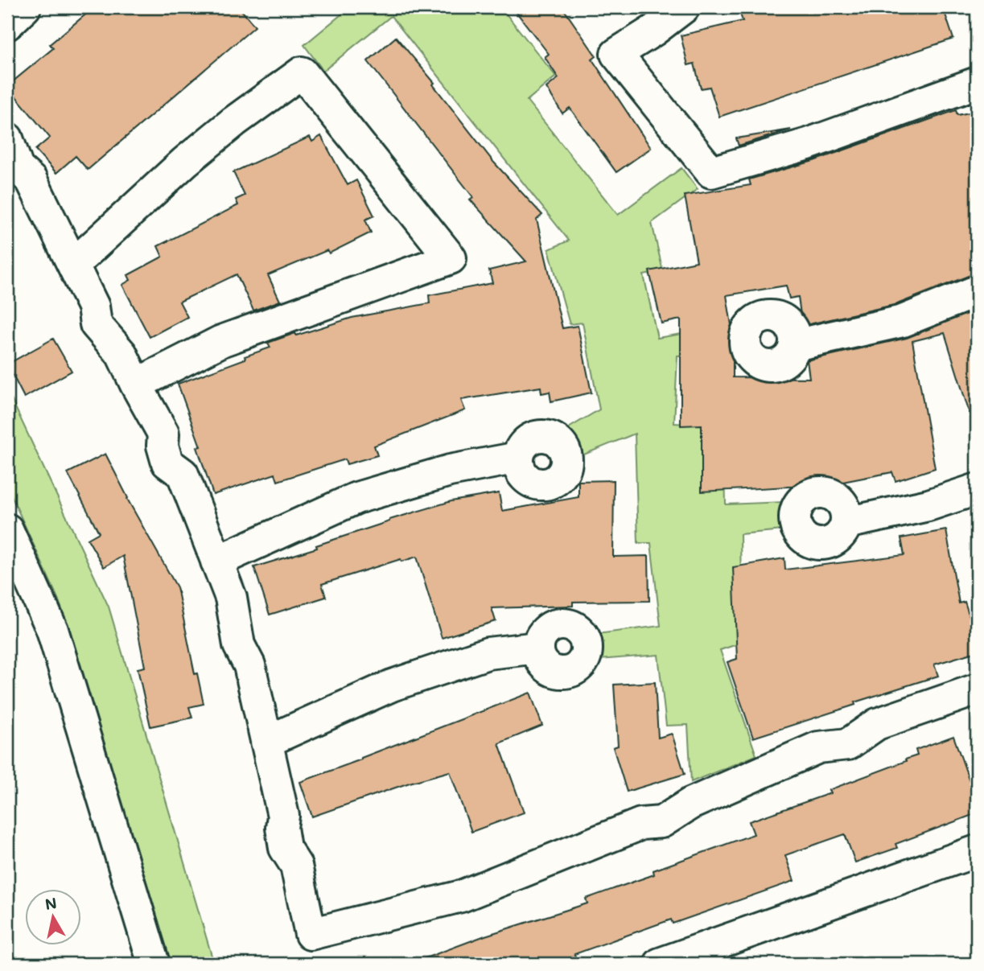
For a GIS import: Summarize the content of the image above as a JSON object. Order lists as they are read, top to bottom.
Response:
{
  "north": "top"
}
